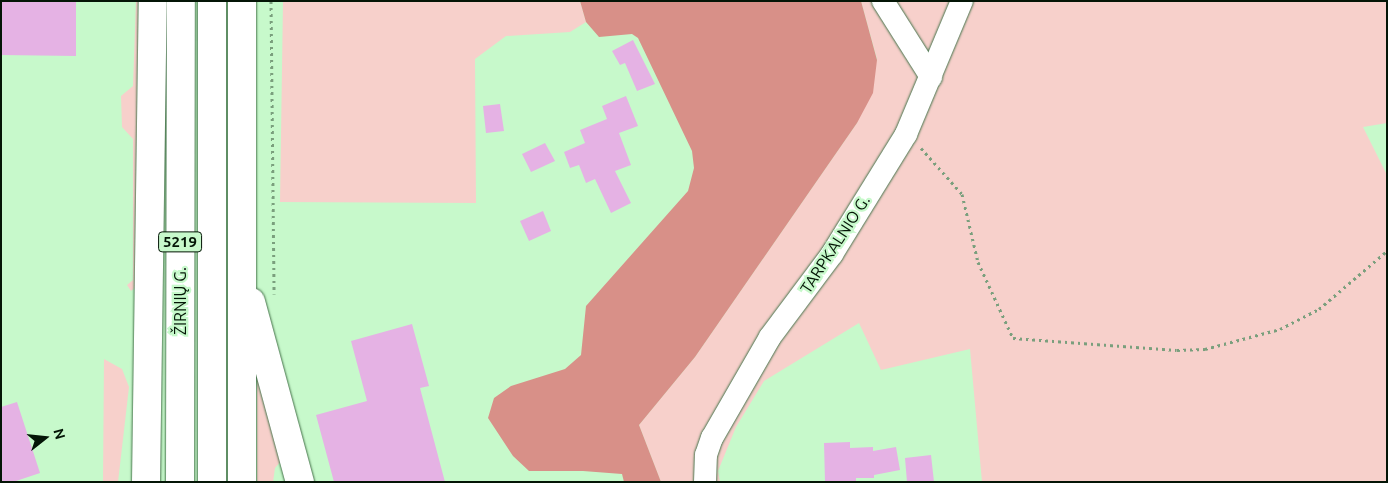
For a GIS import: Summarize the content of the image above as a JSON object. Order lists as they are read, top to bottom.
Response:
{
  "streets": {
    "highway": ["5219", "ŽIRNIŲ G."],
    "street": ["TARPKALNIO G."]
  },
  "north": "right"
}
